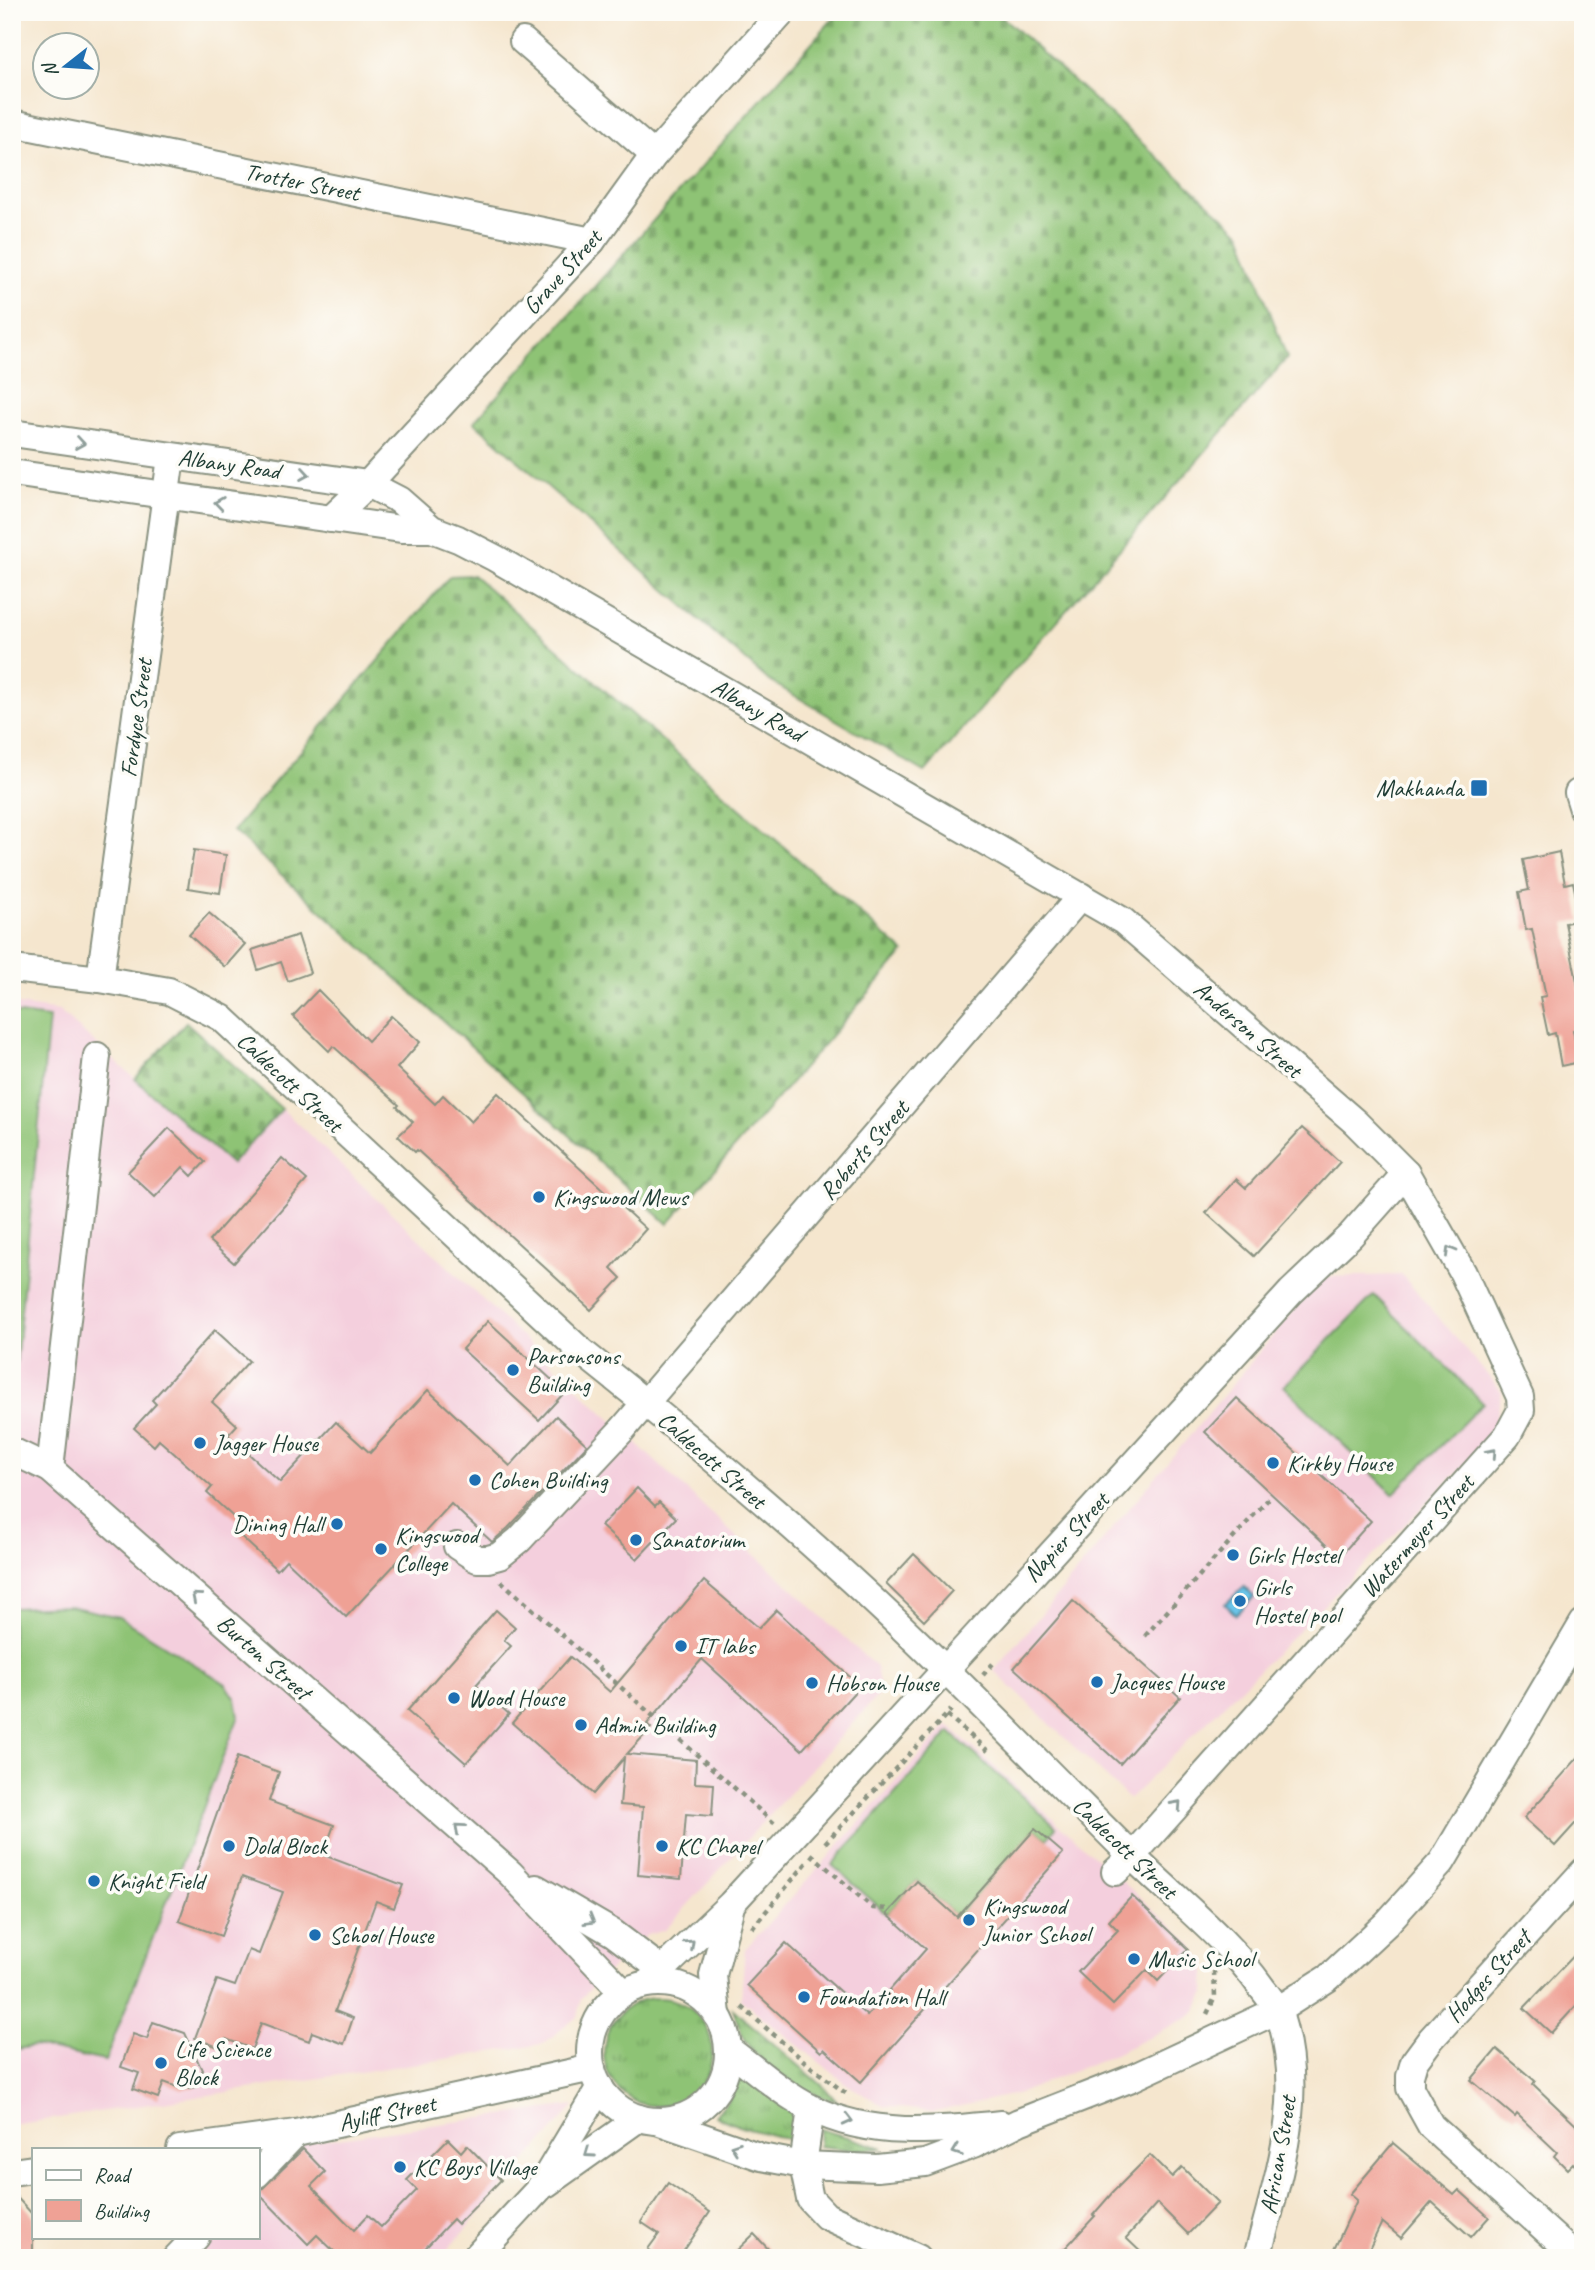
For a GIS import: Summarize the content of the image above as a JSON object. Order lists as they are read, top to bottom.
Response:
{
  "streets": {
    "street": [
      "Trotter Street",
      "Grave Street",
      "Albany Road",
      "Fordyce Street",
      "Anderson Street",
      "Caldecott Street",
      "Roberts Street",
      "Watermeyer Street",
      "Napier Street",
      "Burton Street",
      "Hodges Street",
      "Ayliff Street",
      "African Street"
    ]
  },
  "crossings": [
    ["Trotter Street", "Grave Street"],
    ["Grave Street", "Albany Road"],
    ["Albany Road", "Fordyce Street"],
    ["Albany Road", "Anderson Street"],
    ["Albany Road", "Roberts Street"],
    ["Fordyce Street", "Caldecott Street"],
    ["Anderson Street", "Roberts Street"],
    ["Anderson Street", "Watermeyer Street"],
    ["Anderson Street", "Napier Street"],
    ["Caldecott Street", "Roberts Street"],
    ["Caldecott Street", "Watermeyer Street"],
    ["Caldecott Street", "Napier Street"],
    ["Caldecott Street", "African Street"],
    ["Watermeyer Street", "Napier Street"],
    ["Napier Street", "Burton Street"],
    ["Napier Street", "Ayliff Street"],
    ["Burton Street", "Ayliff Street"]
  ],
  "places": {
    "transit": ["Makhanda"],
    "other": [
      "Kingswood Mews",
      "Parsonsons Building",
      "Jagger House",
      "Kirkby House",
      "Cohen Building",
      "Dining Hall",
      "Sanatorium",
      "Kingswood College",
      "Girls Hostel",
      "Girls Hostel pool",
      "IT labs",
      "Jacques House",
      "Hobson House",
      "Wood House",
      "Admin Building",
      "Dold Block",
      "KC Chapel",
      "Knight Field",
      "Kingswood Junior School",
      "School House",
      "Music School",
      "Foundation Hall",
      "Life Science Block",
      "KC Boys Village"
    ]
  },
  "legend": ["Road", "Building"],
  "north": "left"
}
